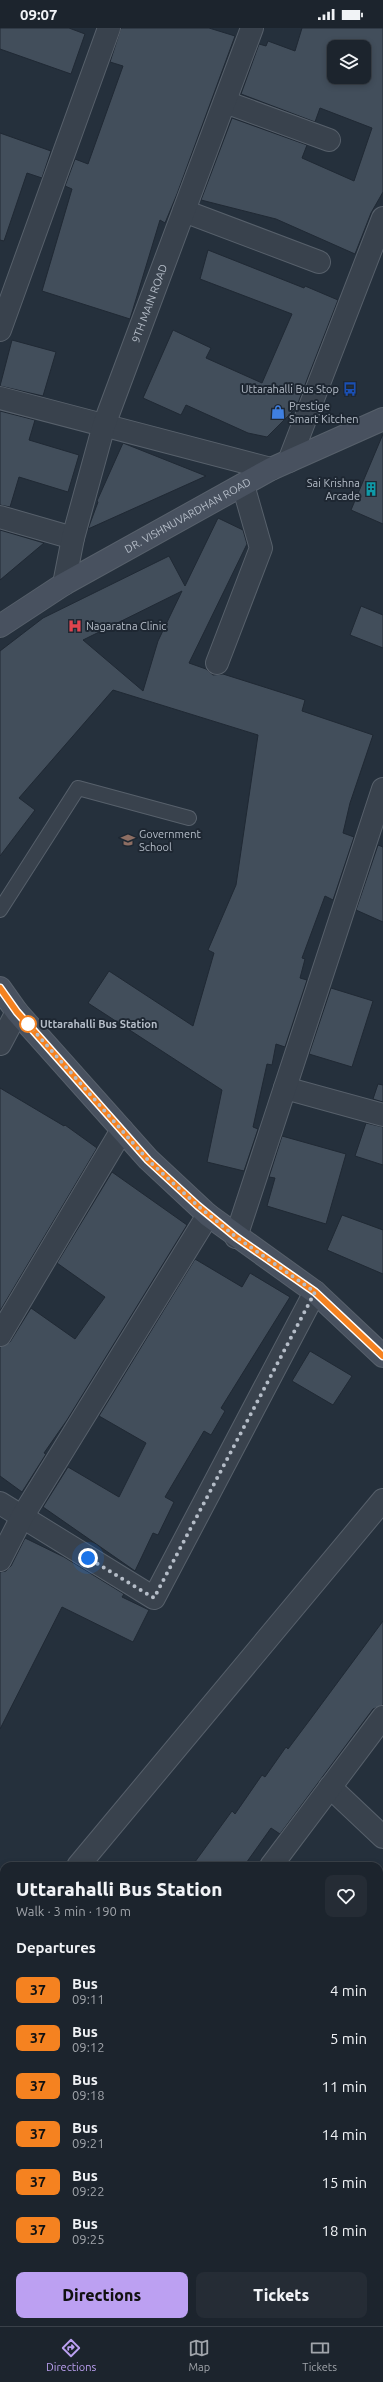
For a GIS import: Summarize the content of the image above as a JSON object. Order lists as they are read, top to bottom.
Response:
{
  "streets": {
    "main road": ["DR. VISHNUVARDHAN ROAD"],
    "street": ["9TH MAIN ROAD"]
  },
  "crossings": [
    ["9TH MAIN ROAD", "DR. VISHNUVARDHAN ROAD"]
  ],
  "places": {
    "bus stop": ["Uttarahalli Bus Stop"],
    "shop": ["Prestige Smart Kitchen"],
    "building": ["Sai Krishna Arcade"],
    "hospital": ["Nagaratna Clinic"],
    "school or university": ["Government School"],
    "other": ["Uttarahalli Bus Station"]
  },
  "lines": ["bus line 37"],
  "page": {
    "status": "09:07",
    "heading": [
      ["Uttarahalli Bus Station", "Walk · 3 min · 190 m"],
      "Departures"
    ],
    "list": [
      {
        "mark": "37",
        "name": "Bus",
        "note": "09:11",
        "value": "4 min"
      },
      {
        "mark": "37",
        "name": "Bus",
        "note": "09:12",
        "value": "5 min"
      },
      {
        "mark": "37",
        "name": "Bus",
        "note": "09:18",
        "value": "11 min"
      },
      {
        "mark": "37",
        "name": "Bus",
        "note": "09:21",
        "value": "14 min"
      },
      {
        "mark": "37",
        "name": "Bus",
        "note": "09:22",
        "value": "15 min"
      },
      {
        "mark": "37",
        "name": "Bus",
        "note": "09:25",
        "value": "18 min"
      }
    ],
    "buttons": ["Directions", "Tickets"],
    "tabs": ["Directions", "Map", "Tickets"]
  }
}
